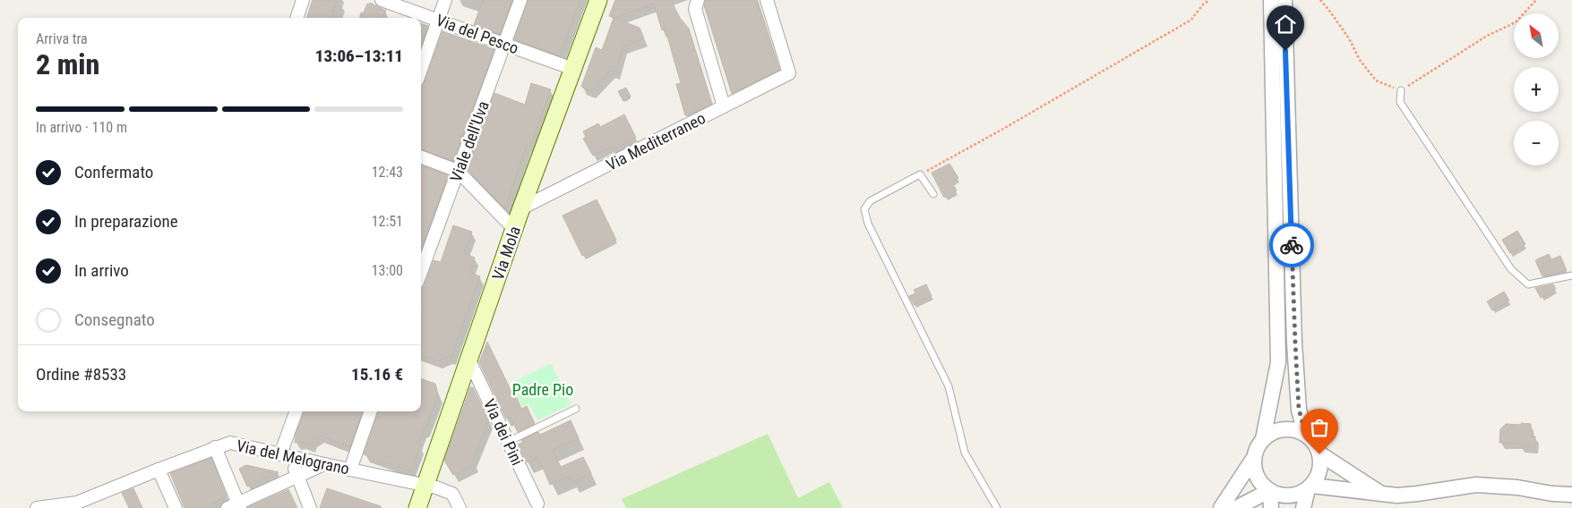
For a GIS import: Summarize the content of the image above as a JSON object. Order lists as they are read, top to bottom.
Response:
{
  "streets": {
    "main road": ["Via Mola"],
    "street": [
      "Via del Pesco",
      "Viale dell'Uva",
      "Via Mediterraneo",
      "Via dei Pini",
      "Via del Melograno"
    ]
  },
  "crossings": [
    ["Via del Pesco", "Viale dell'Uva"],
    ["Via del Pesco", "Via Mola"],
    ["Via Mediterraneo", "Via Mola"],
    ["Via Mola", "Via dei Pini"],
    ["Via Mola", "Via del Melograno"]
  ],
  "parks": ["Padre Pio"],
  "north": "top left",
  "page": {
    "map_buttons": ["+", "−"],
    "heading": ["2 min", "Arriva tra", "13:06–13:11"],
    "panel": ["Ordine #8533", "15.16 €"],
    "bar": "In arrivo · 110 m",
    "list": [
      ["Confermato", "12:43"],
      ["In preparazione", "12:51"],
      ["In arrivo", "13:00"],
      "Consegnato"
    ]
  }
}
